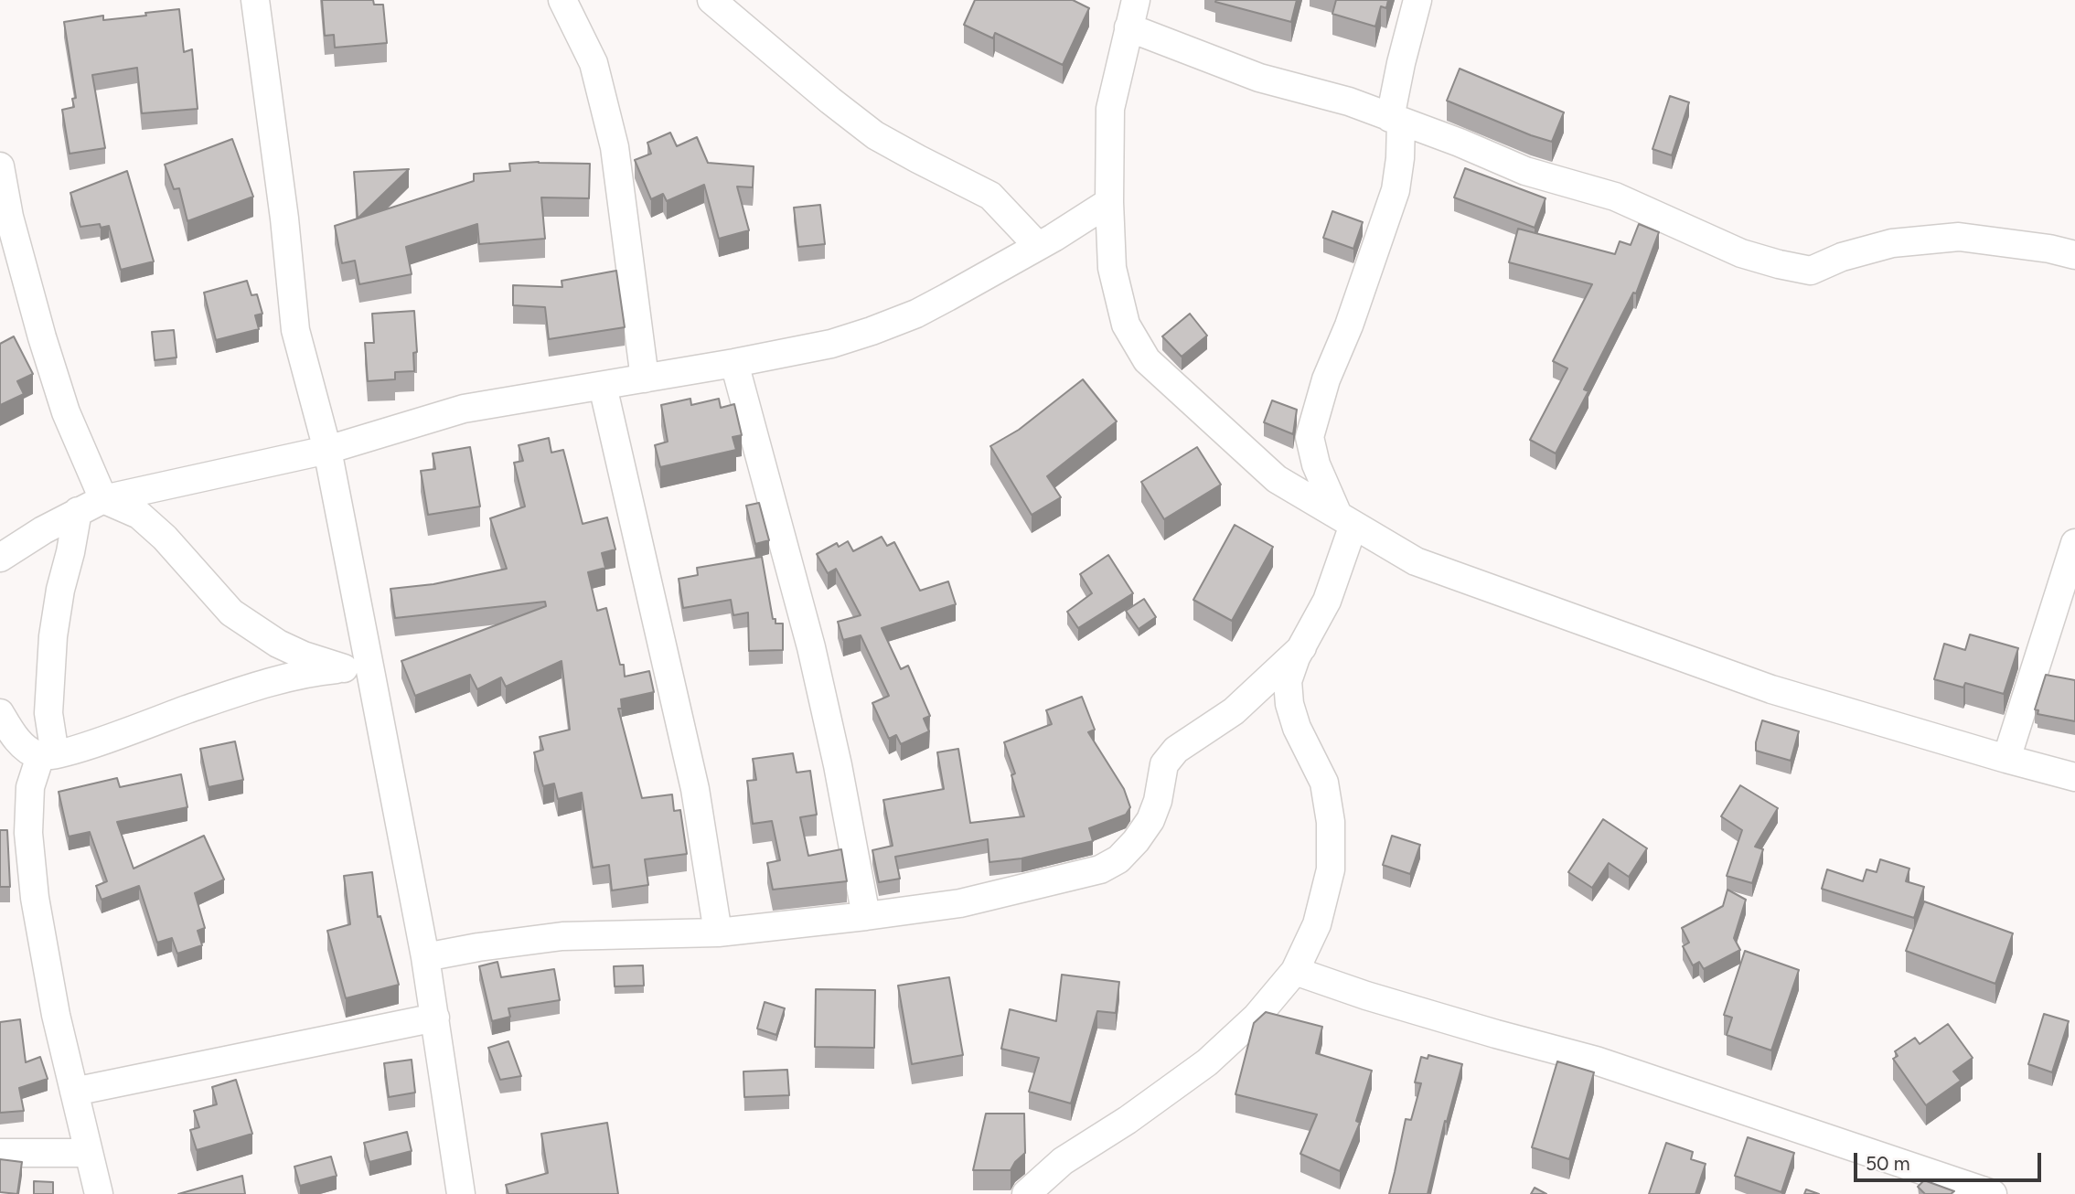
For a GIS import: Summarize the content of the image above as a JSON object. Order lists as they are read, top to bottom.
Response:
{
  "scale_bar": "50 m"
}
